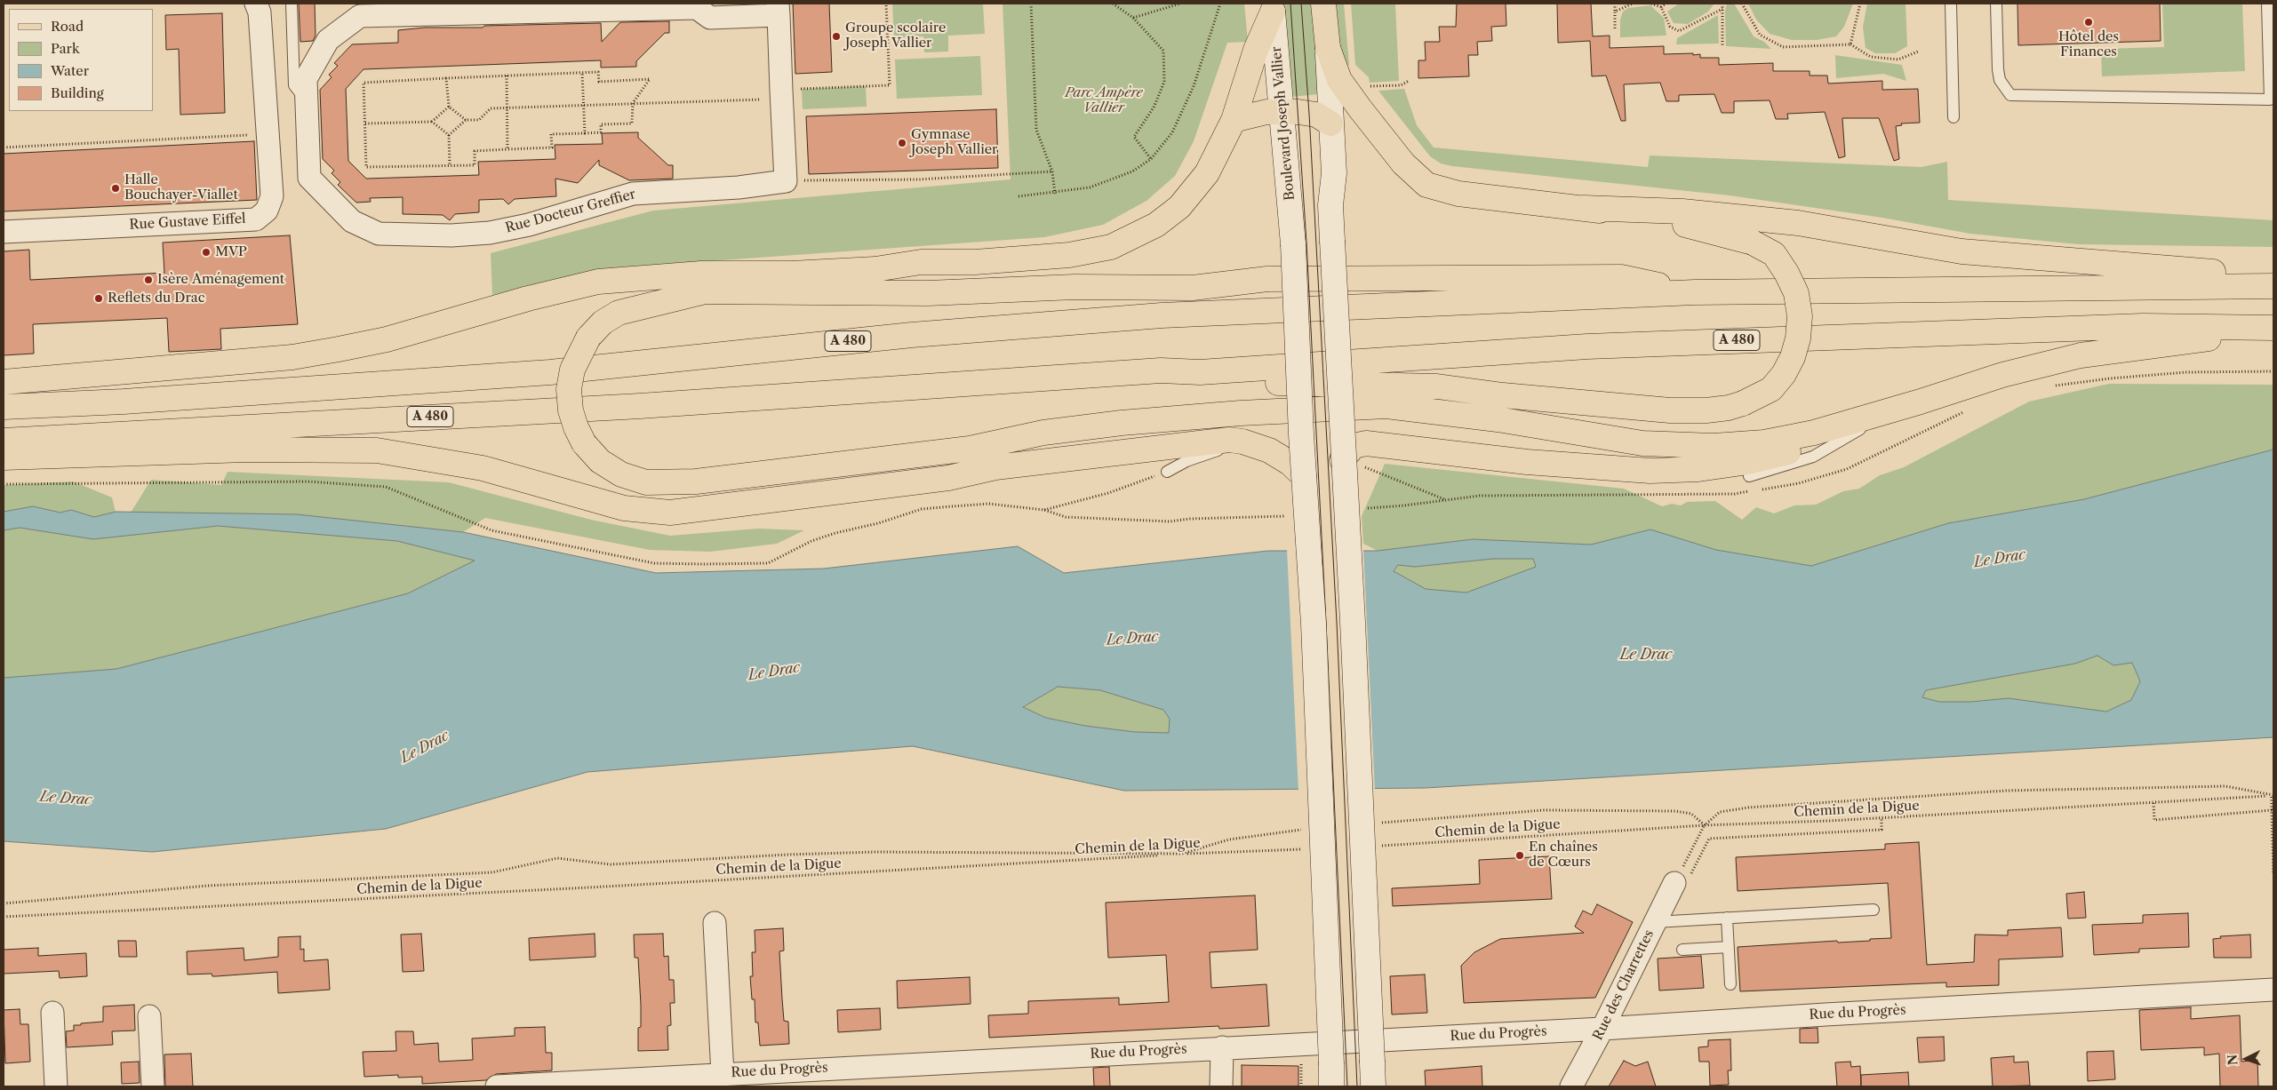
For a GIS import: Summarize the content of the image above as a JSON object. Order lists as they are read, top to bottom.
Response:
{
  "streets": {
    "main road": ["Boulevard Joseph Vallier", "A 480"],
    "street": [
      "Rue Docteur Greffier",
      "Rue Gustave Eiffel",
      "Rue des Charrettes",
      "Rue du Progrès"
    ],
    "path": ["Chemin de la Digue"]
  },
  "crossings": [
    ["Rue des Charrettes", "Rue du Progrès"]
  ],
  "water": ["Le Drac"],
  "parks": ["Parc Ampère Vallier"],
  "places": [
    "Hôtel des Finances",
    "Groupe scolaire Joseph Vallier",
    "Gymnase Joseph Vallier",
    "Halle Bouchayer-Viallet",
    "MVP",
    "Isère Aménagement",
    "Reflets du Drac",
    "En chaînes de Cœurs"
  ],
  "legend": [
    "Road",
    "Park",
    "Water",
    "Building"
  ],
  "north": "left"
}
